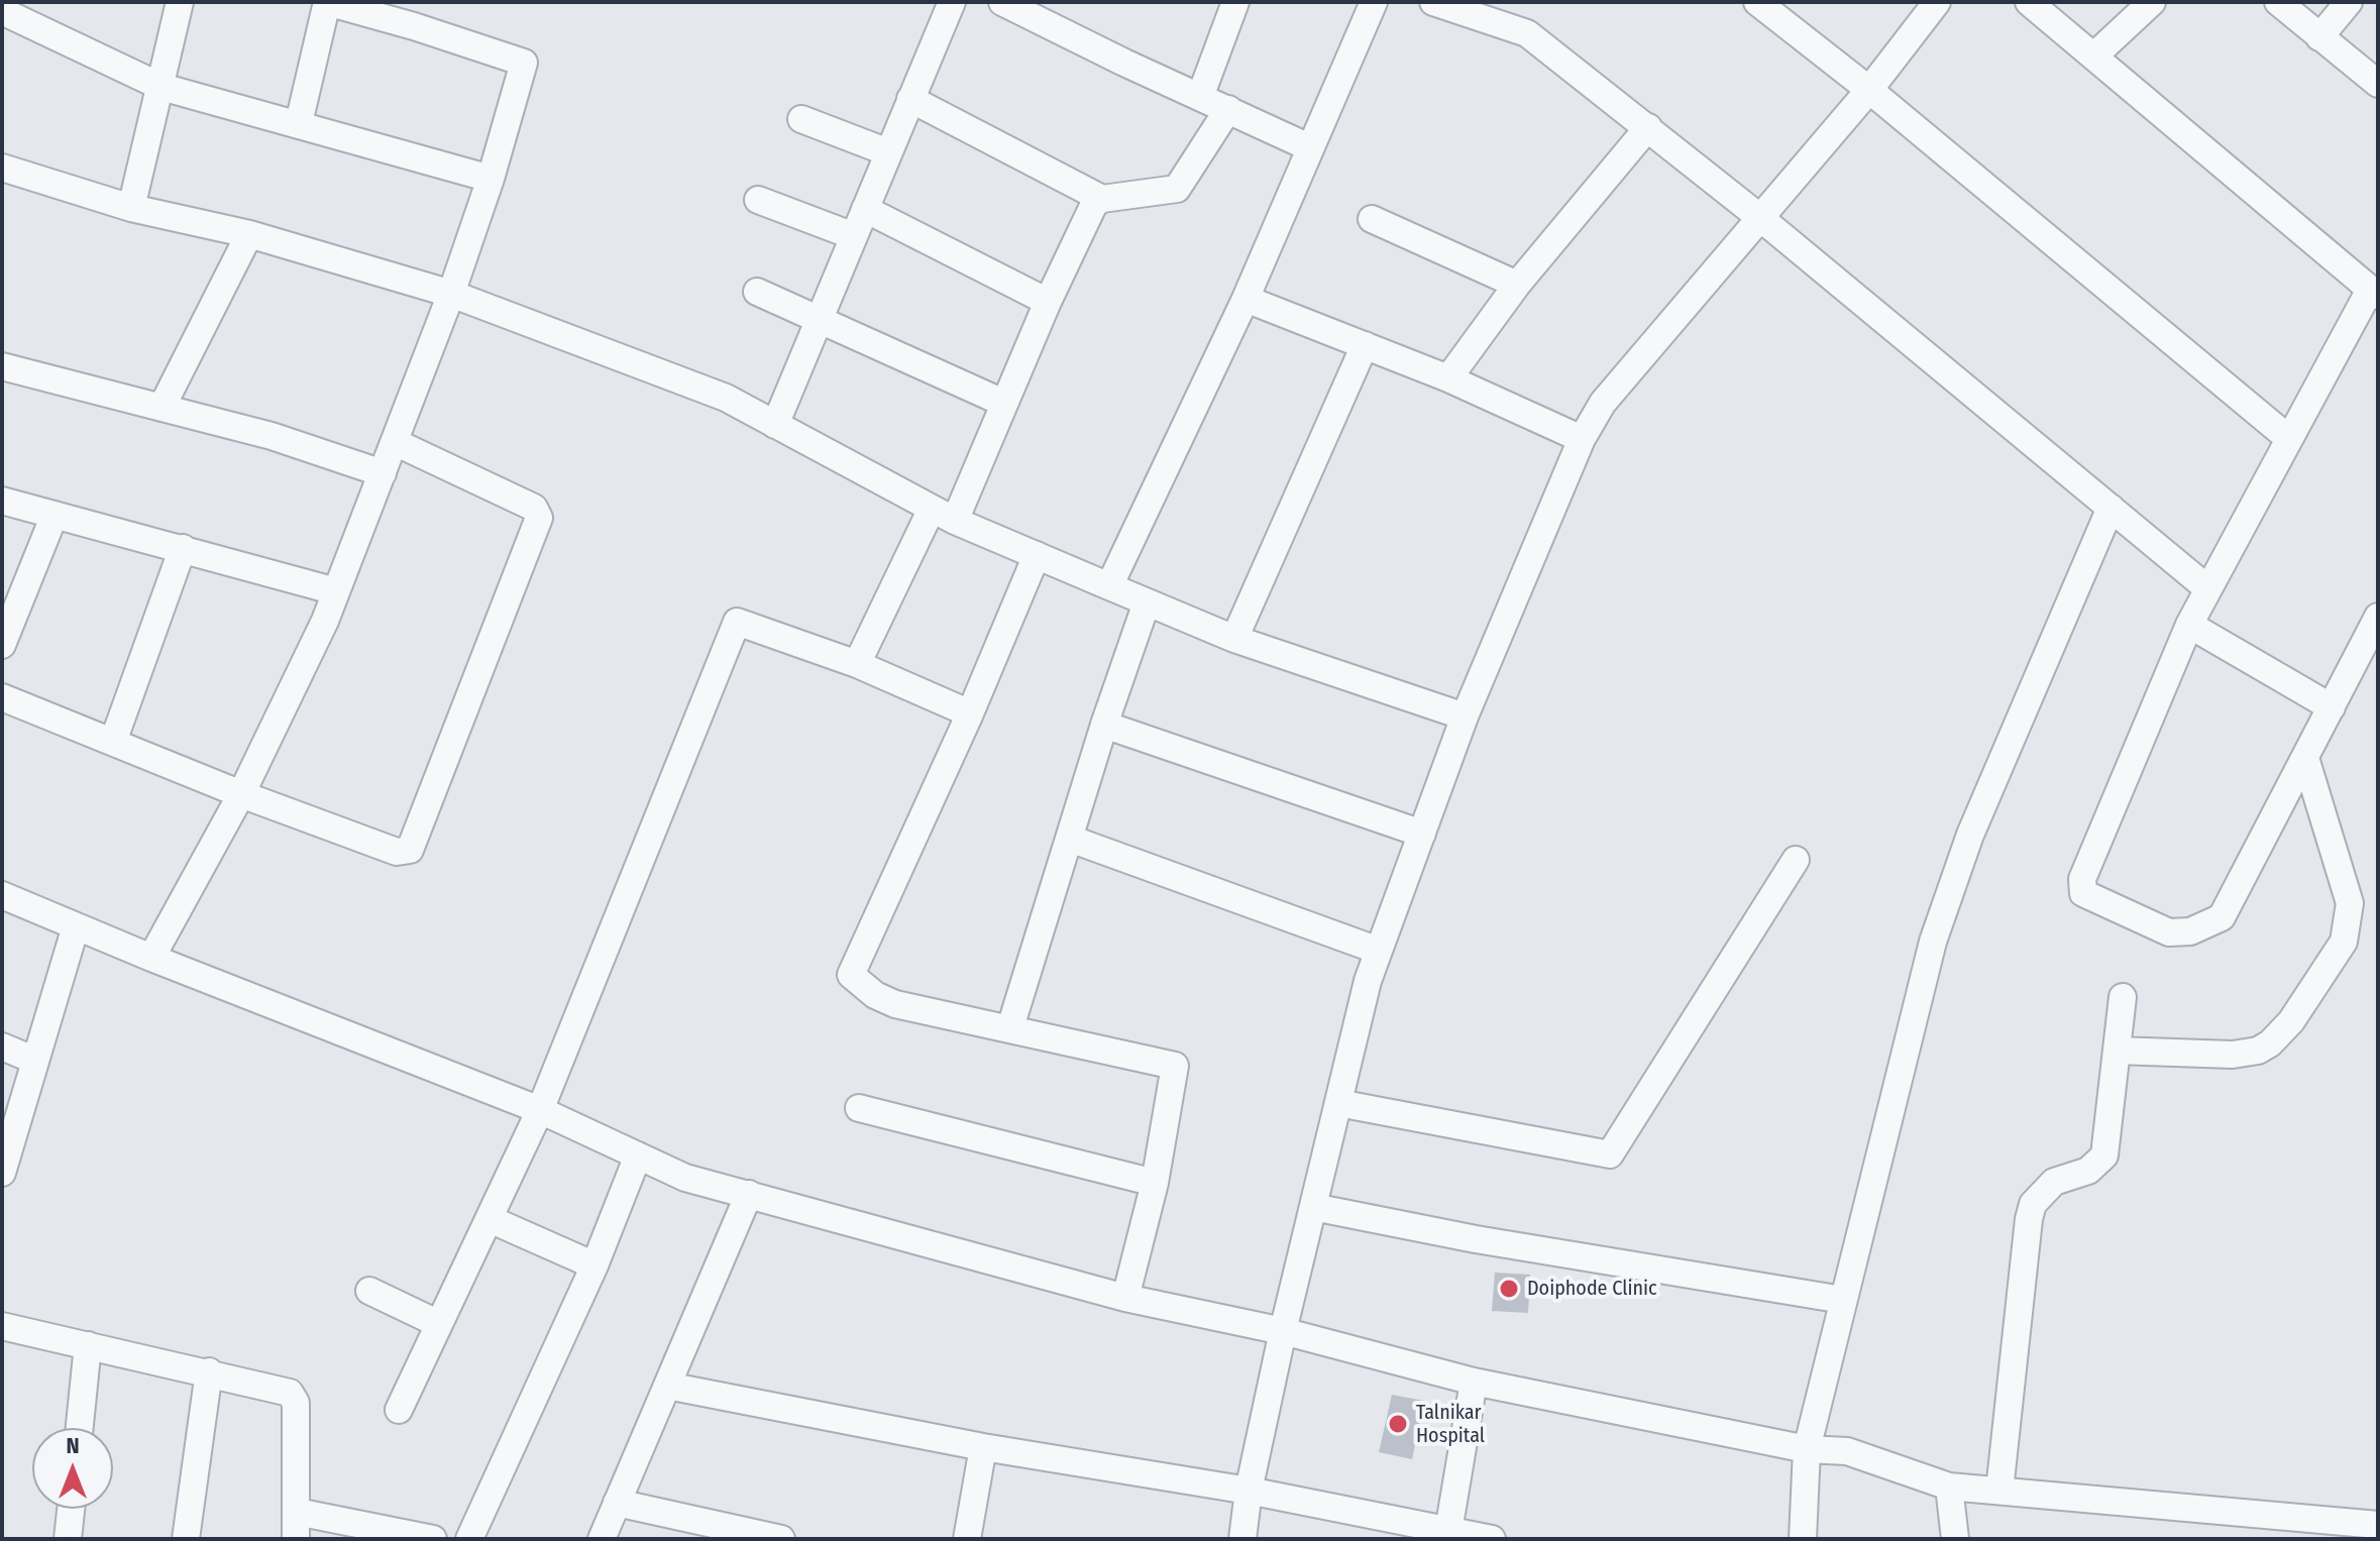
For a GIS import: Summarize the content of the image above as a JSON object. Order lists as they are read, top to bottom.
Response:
{
  "places": ["Doiphode Clinic", "Talnikar Hospital"],
  "north": "top"
}
